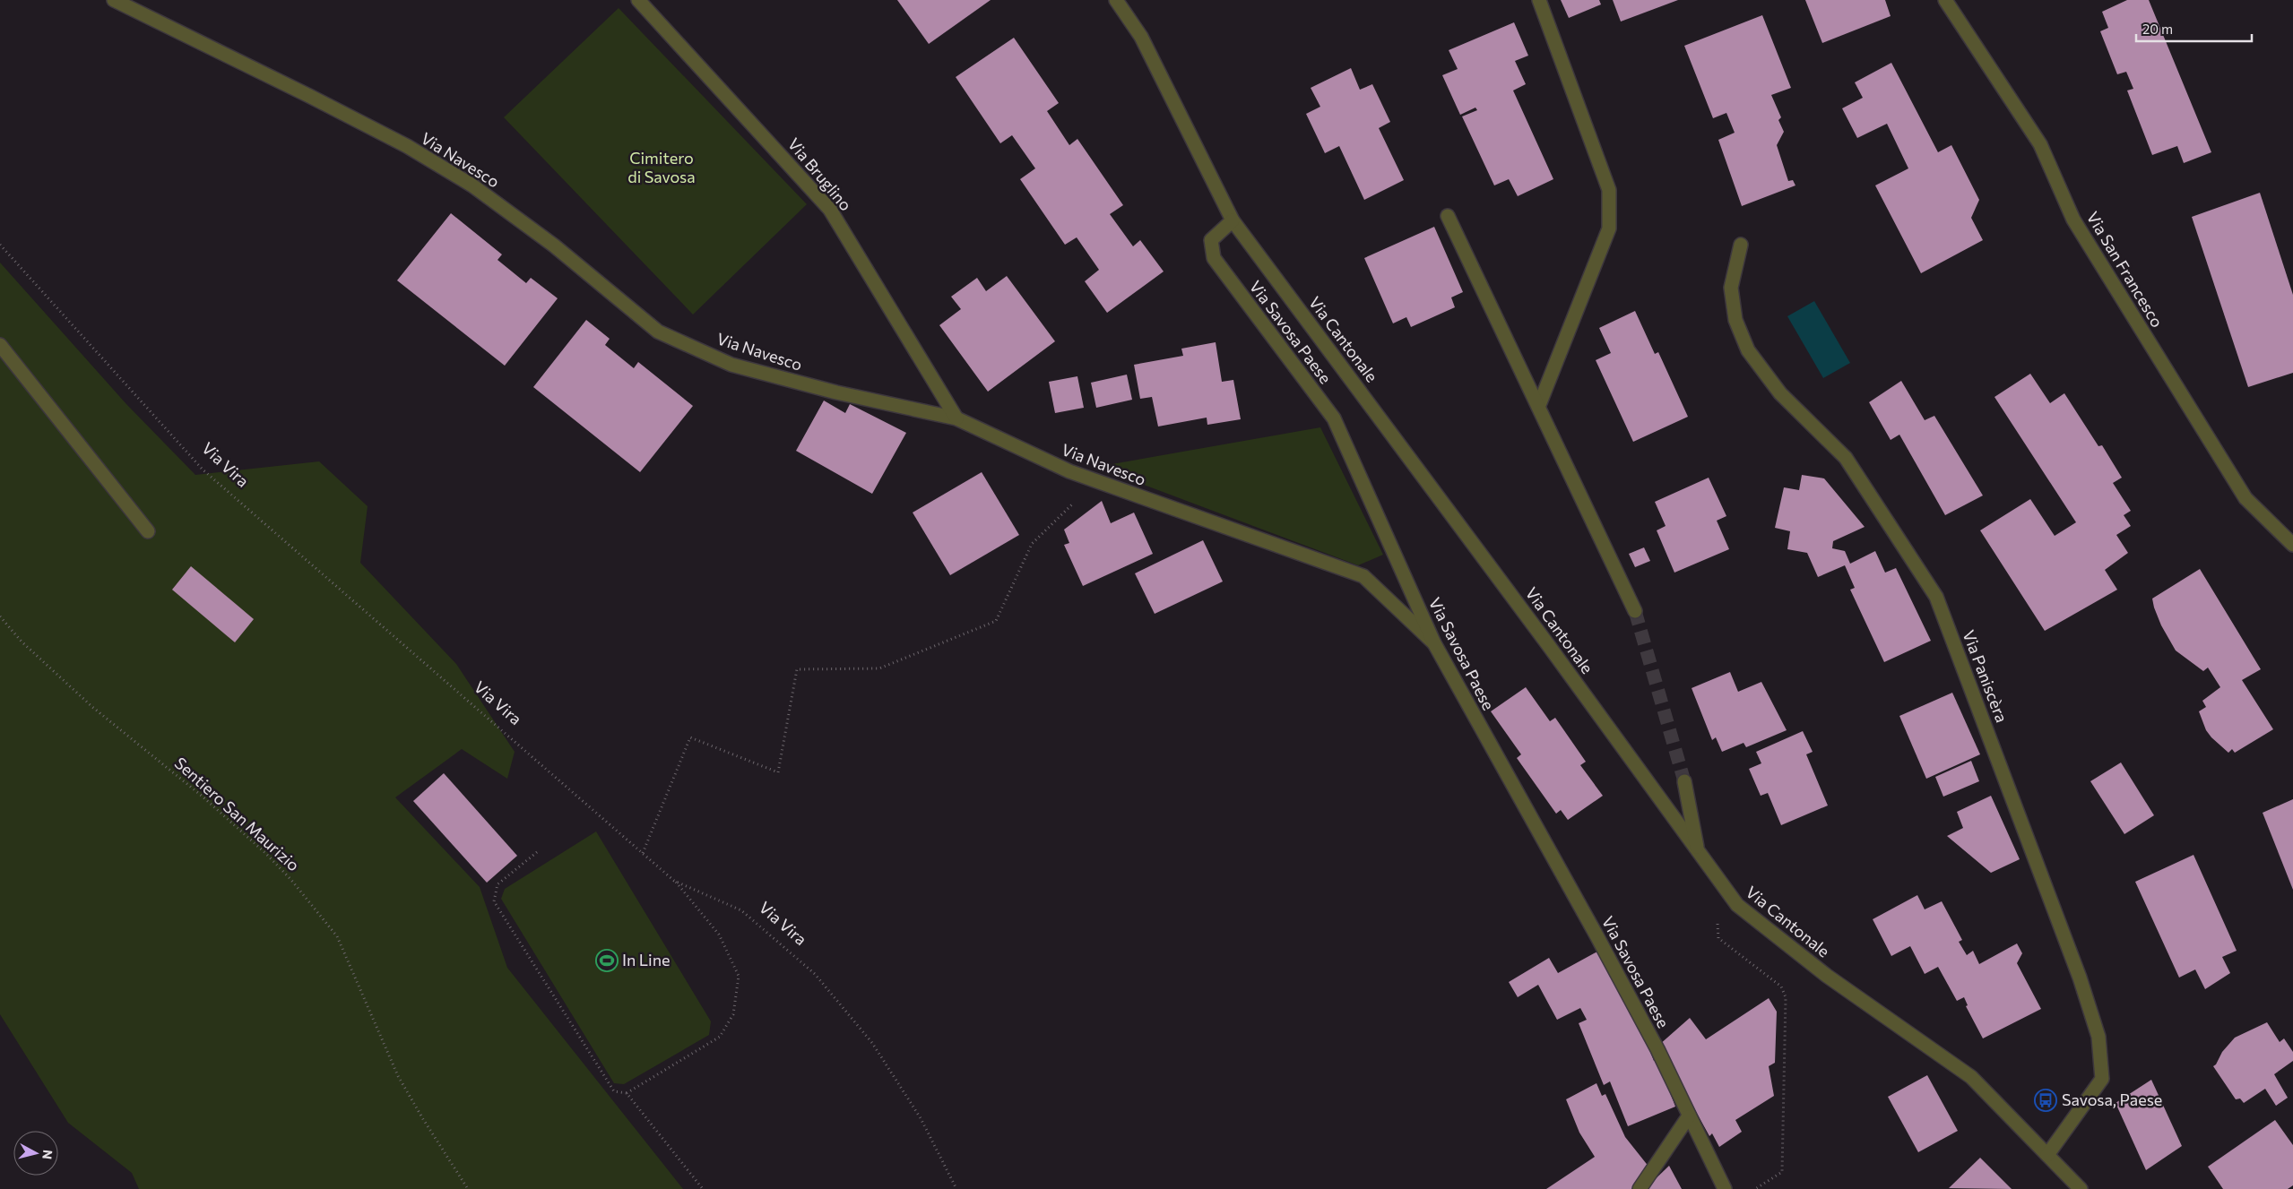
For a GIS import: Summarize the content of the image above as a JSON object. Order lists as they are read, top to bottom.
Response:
{
  "streets": {
    "street": [
      "Via Navesco",
      "Via Bruglino",
      "Via San Francesco",
      "Via Savosa Paese",
      "Via Cantonale",
      "Via Paniscèra"
    ],
    "path": ["Via Vira", "Sentiero San Maurizio"]
  },
  "crossings": [
    ["Via Navesco", "Via Bruglino"],
    ["Via Navesco", "Via Savosa Paese"],
    ["Via Savosa Paese", "Via Cantonale"],
    ["Via Cantonale", "Via Paniscèra"]
  ],
  "parks": ["Cimitero di Savosa"],
  "places": {
    "sports": ["In Line"],
    "bus stop": ["Savosa, Paese"]
  },
  "scale_bar": "20 m",
  "north": "right"
}
